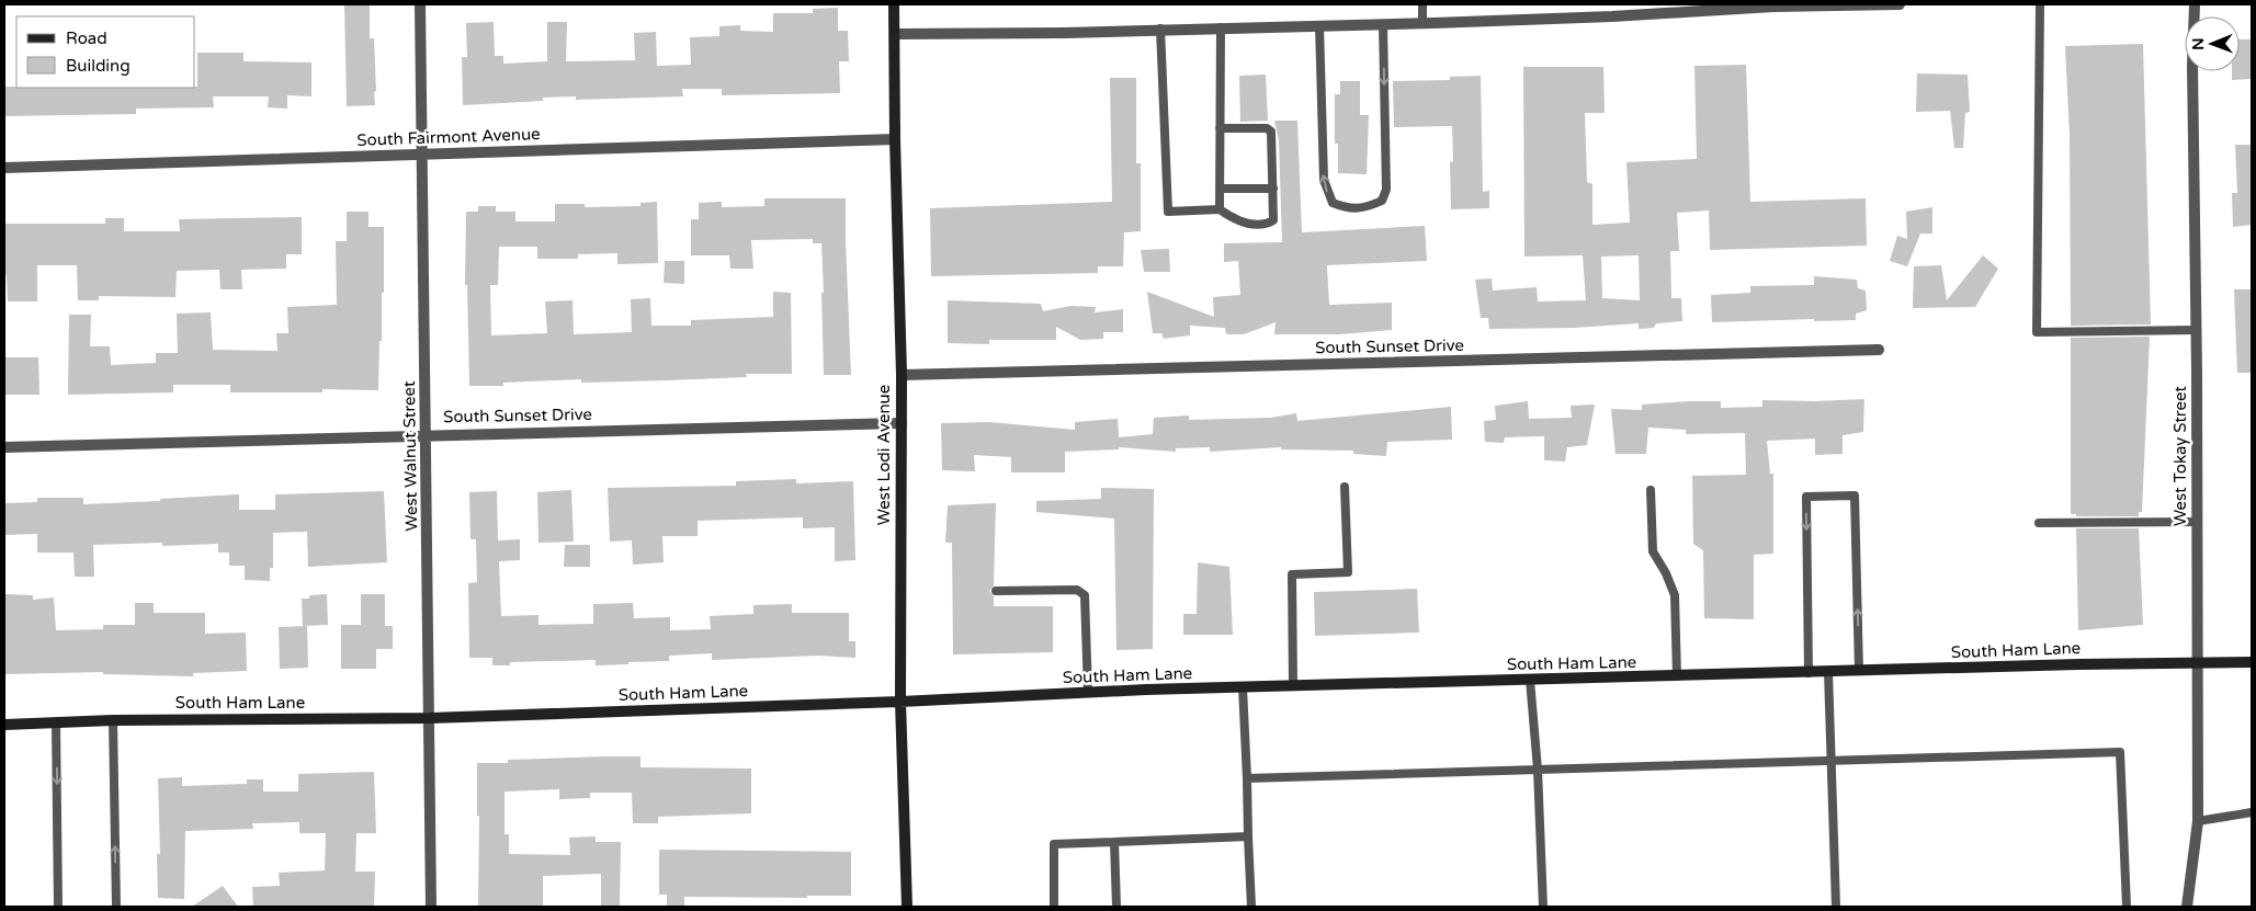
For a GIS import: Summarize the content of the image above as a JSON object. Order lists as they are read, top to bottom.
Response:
{
  "streets": {
    "main road": ["West Lodi Avenue", "South Ham Lane"],
    "street": [
      "South Fairmont Avenue",
      "South Sunset Drive",
      "West Walnut Street",
      "West Tokay Street"
    ]
  },
  "crossings": [
    ["South Fairmont Avenue", "West Lodi Avenue"],
    ["South Fairmont Avenue", "West Walnut Street"],
    ["South Sunset Drive", "West Lodi Avenue"],
    ["South Sunset Drive", "West Walnut Street"],
    ["West Lodi Avenue", "South Ham Lane"],
    ["West Walnut Street", "South Ham Lane"],
    ["West Tokay Street", "South Ham Lane"]
  ],
  "legend": ["Road", "Building"],
  "north": "left"
}
